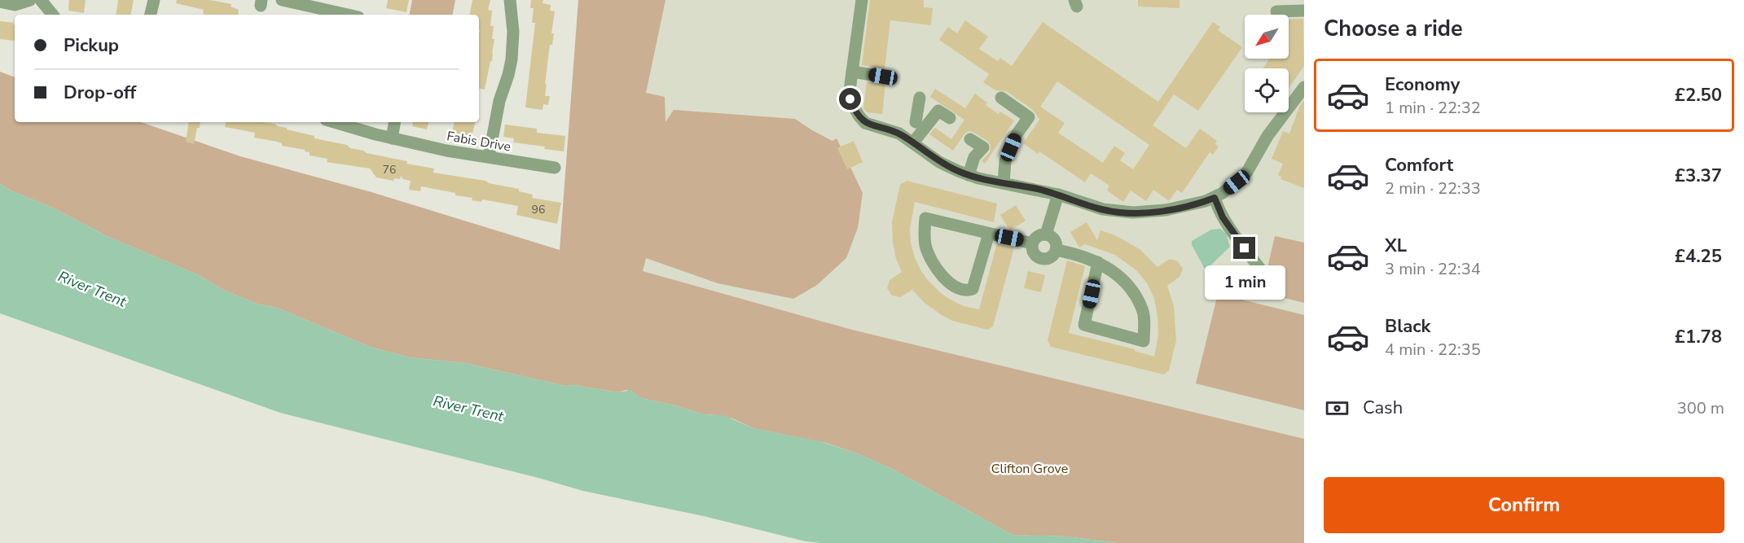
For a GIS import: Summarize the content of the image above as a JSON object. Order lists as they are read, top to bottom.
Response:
{
  "streets": {
    "street": ["Fabis Drive"]
  },
  "water": ["River Trent"],
  "parks": ["Clifton Grove"],
  "house_numbers": ["76", "96"],
  "north": "bottom left",
  "page": {
    "heading": "Choose a ride",
    "banner": ["Pickup", "Drop-off"],
    "list": [
      {
        "name": "Economy",
        "note": "1 min · 22:32",
        "value": "£2.50"
      },
      {
        "name": "Comfort",
        "note": "2 min · 22:33",
        "value": "£3.37"
      },
      {
        "name": "XL",
        "note": "3 min · 22:34",
        "value": "£4.25"
      },
      {
        "name": "Black",
        "note": "4 min · 22:35",
        "value": "£1.78"
      }
    ],
    "bubble": "1 min",
    "pay": ["Cash", "300 m"],
    "buttons": "Confirm"
  }
}
